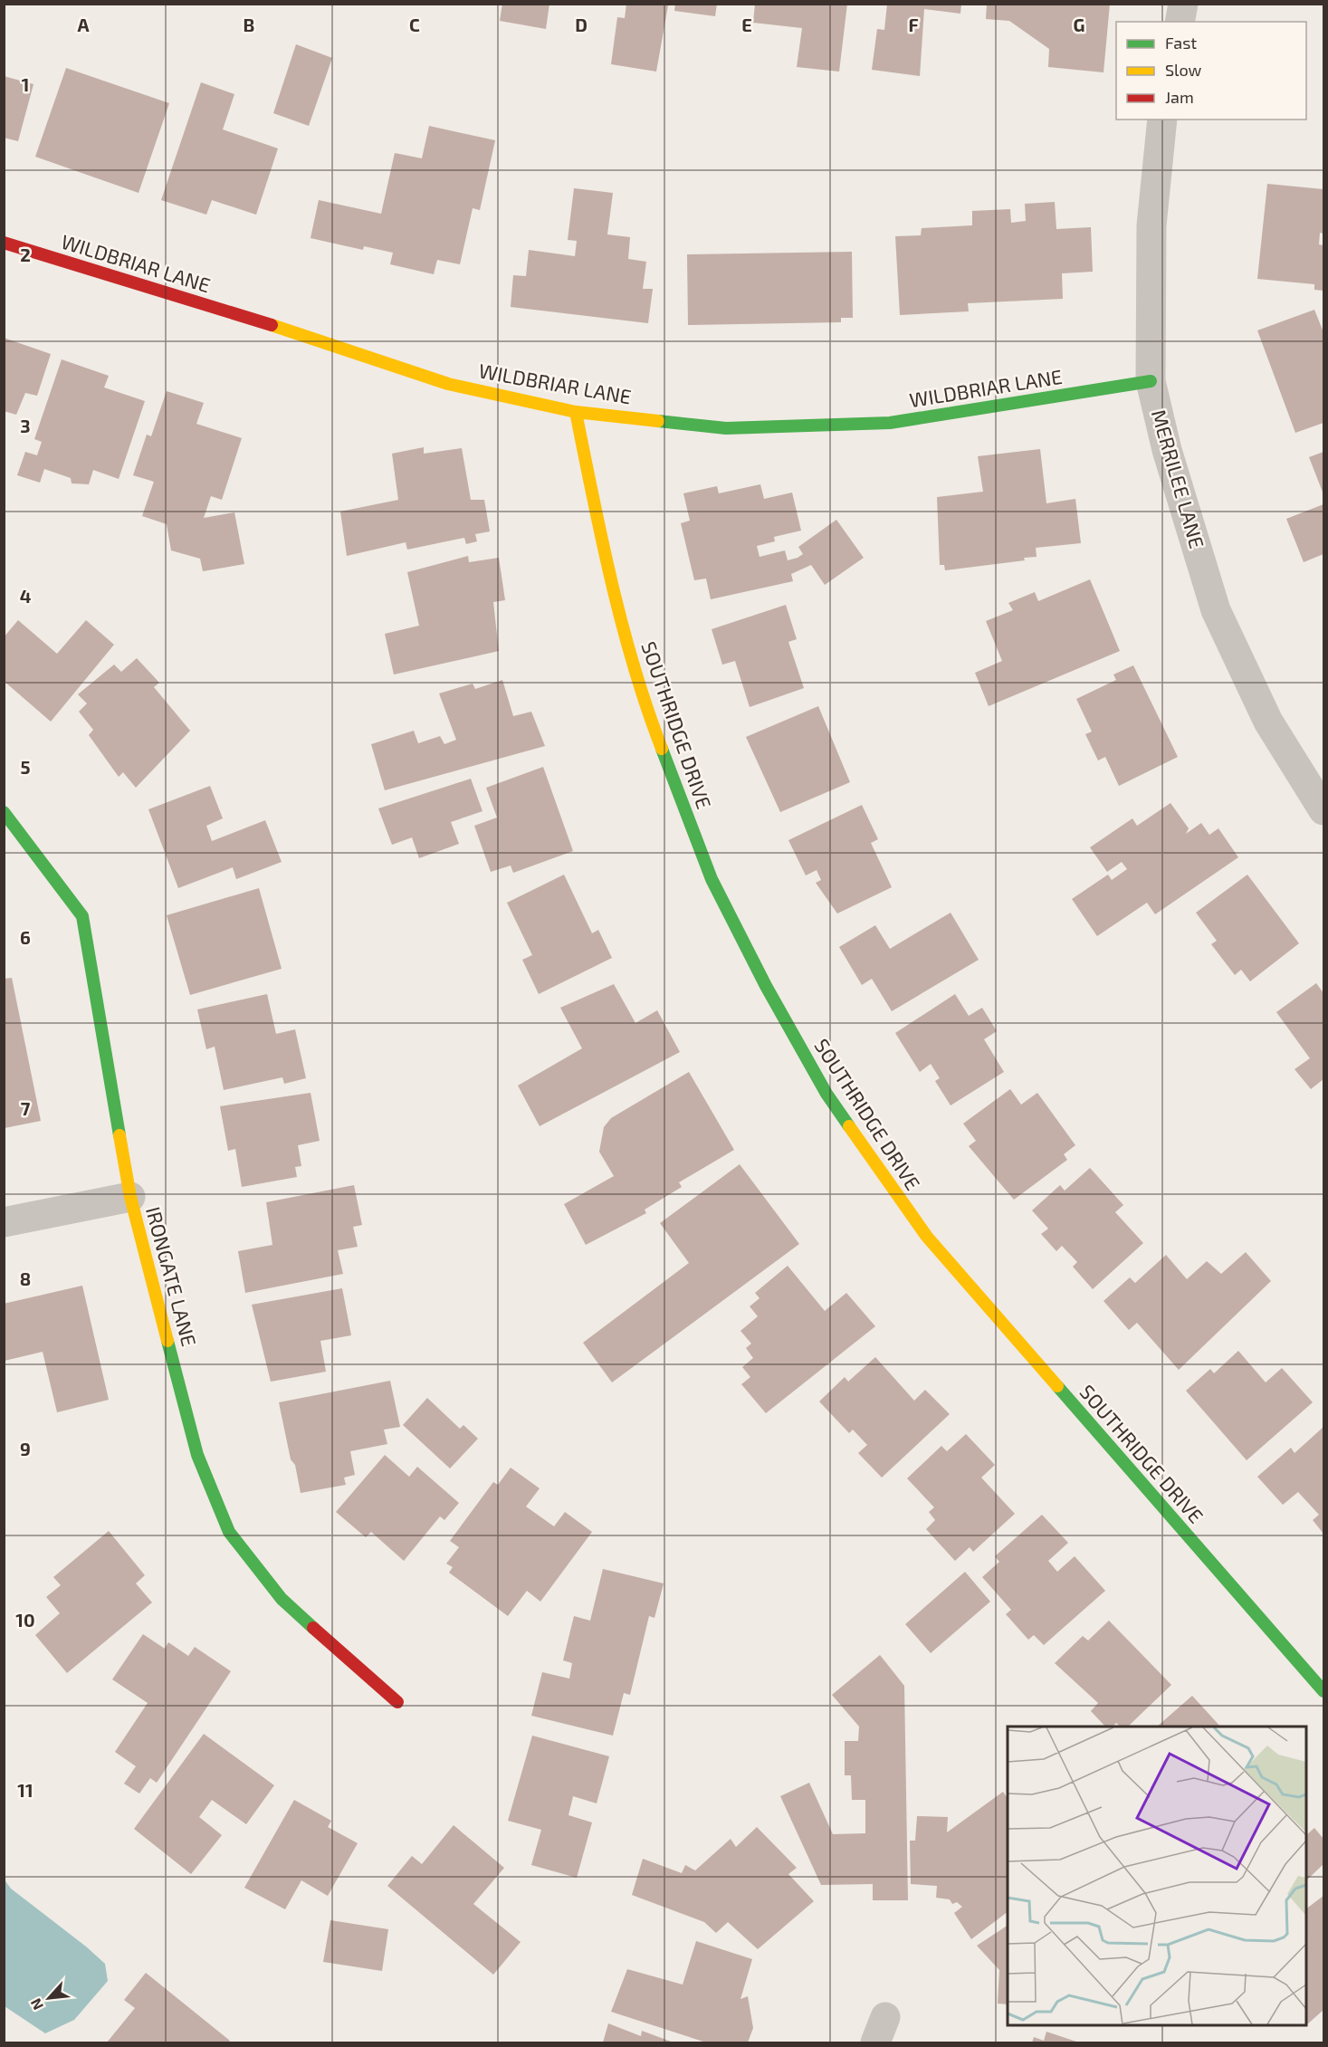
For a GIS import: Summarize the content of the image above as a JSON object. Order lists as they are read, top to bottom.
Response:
{
  "streets": {
    "street": [
      "WILDBRIAR LANE",
      "MERRILEE LANE",
      "SOUTHRIDGE DRIVE",
      "IRONGATE LANE"
    ]
  },
  "crossings": [
    ["WILDBRIAR LANE", "MERRILEE LANE"],
    ["WILDBRIAR LANE", "SOUTHRIDGE DRIVE"]
  ],
  "legend": ["Fast", "Slow", "Jam"],
  "north": "bottom left",
  "grid": {
    "columns": [
      "A",
      "B",
      "C",
      "D",
      "E",
      "F",
      "G"
    ],
    "rows": [
      "1",
      "2",
      "3",
      "4",
      "5",
      "6",
      "7",
      "8",
      "9",
      "10",
      "11"
    ]
  }
}
